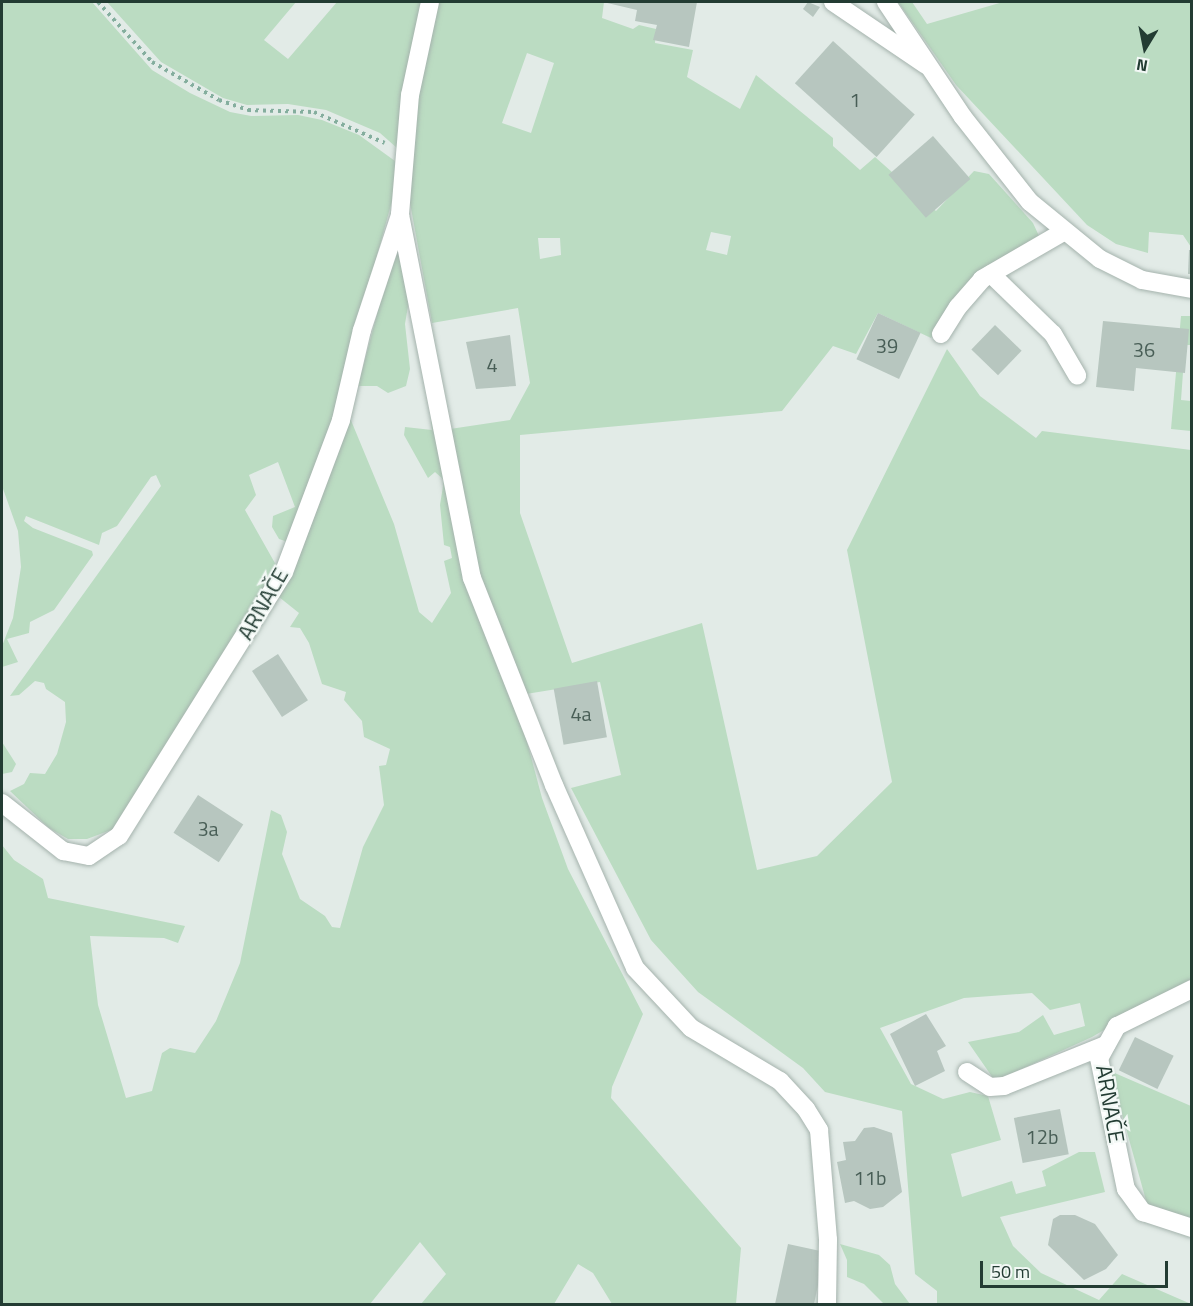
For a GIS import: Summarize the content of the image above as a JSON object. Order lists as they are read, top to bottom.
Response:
{
  "streets": {
    "street": ["ARNAČE"]
  },
  "house_numbers": [
    "1",
    "39",
    "36",
    "4",
    "4a",
    "3a",
    "12b",
    "11b"
  ],
  "scale_bar": "50 m",
  "north": "bottom"
}
